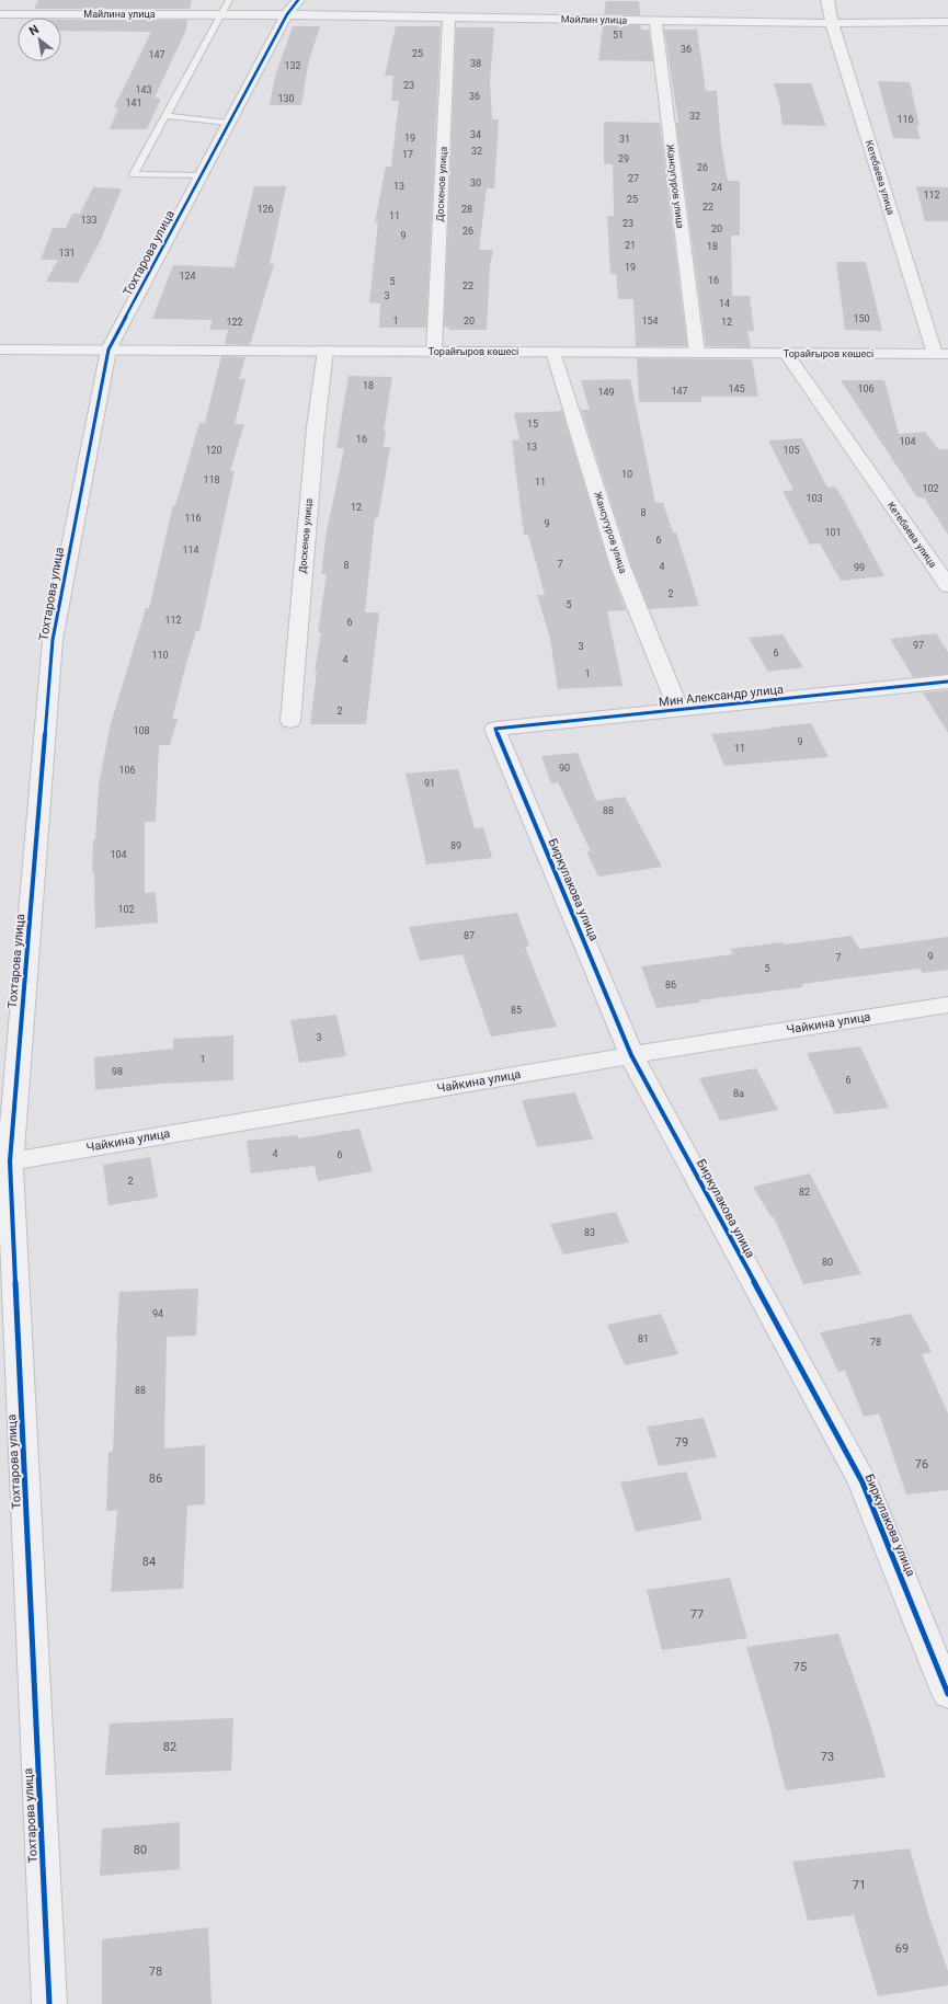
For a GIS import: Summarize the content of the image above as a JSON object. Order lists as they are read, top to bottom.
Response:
{
  "streets": {
    "street": [
      "Майлина улица",
      "Майлин улица",
      "Кетебаева улица",
      "Доскенов улица",
      "Жансугуров улица",
      "Тохтарова улица",
      "Торайғыров көшесі",
      "Мин Александр улица",
      "Биркулакова улица",
      "Чайкина улица"
    ]
  },
  "crossings": [
    ["Майлина улица", "Майлин улица"],
    ["Майлин улица", "Кетебаева улица"],
    ["Майлин улица", "Доскенов улица"],
    ["Майлин улица", "Жансугуров улица"],
    ["Майлин улица", "Тохтарова улица"],
    ["Кетебаева улица", "Торайғыров көшесі"],
    ["Доскенов улица", "Торайғыров көшесі"],
    ["Жансугуров улица", "Торайғыров көшесі"],
    ["Жансугуров улица", "Мин Александр улица"],
    ["Тохтарова улица", "Торайғыров көшесі"],
    ["Тохтарова улица", "Чайкина улица"],
    ["Мин Александр улица", "Биркулакова улица"],
    ["Биркулакова улица", "Чайкина улица"]
  ],
  "house_numbers": [
    "51",
    "36",
    "25",
    "147",
    "38",
    "132",
    "23",
    "143",
    "36",
    "130",
    "141",
    "32",
    "116",
    "34",
    "19",
    "31",
    "32",
    "17",
    "29",
    "26",
    "27",
    "30",
    "13",
    "24",
    "112",
    "25",
    "22",
    "126",
    "28",
    "11",
    "133",
    "23",
    "20",
    "26",
    "9",
    "21",
    "18",
    "131",
    "19",
    "124",
    "16",
    "5",
    "22",
    "3",
    "14",
    "150",
    "1",
    "20",
    "154",
    "122",
    "12",
    "18",
    "145",
    "106",
    "147",
    "149",
    "15",
    "16",
    "104",
    "13",
    "120",
    "105",
    "10",
    "118",
    "11",
    "102",
    "103",
    "12",
    "8",
    "116",
    "9",
    "101",
    "6",
    "114",
    "7",
    "8",
    "4",
    "99",
    "2",
    "5",
    "112",
    "6",
    "97",
    "3",
    "6",
    "110",
    "4",
    "1",
    "2",
    "108",
    "9",
    "11",
    "90",
    "106",
    "91",
    "88",
    "89",
    "104",
    "102",
    "87",
    "9",
    "7",
    "5",
    "86",
    "85",
    "3",
    "1",
    "98",
    "6",
    "8а",
    "4",
    "6",
    "2",
    "82",
    "83",
    "80",
    "94",
    "81",
    "78",
    "88",
    "79",
    "76",
    "86",
    "84",
    "77",
    "75",
    "82",
    "73",
    "80",
    "71",
    "69",
    "78"
  ],
  "north": "top left"
}
